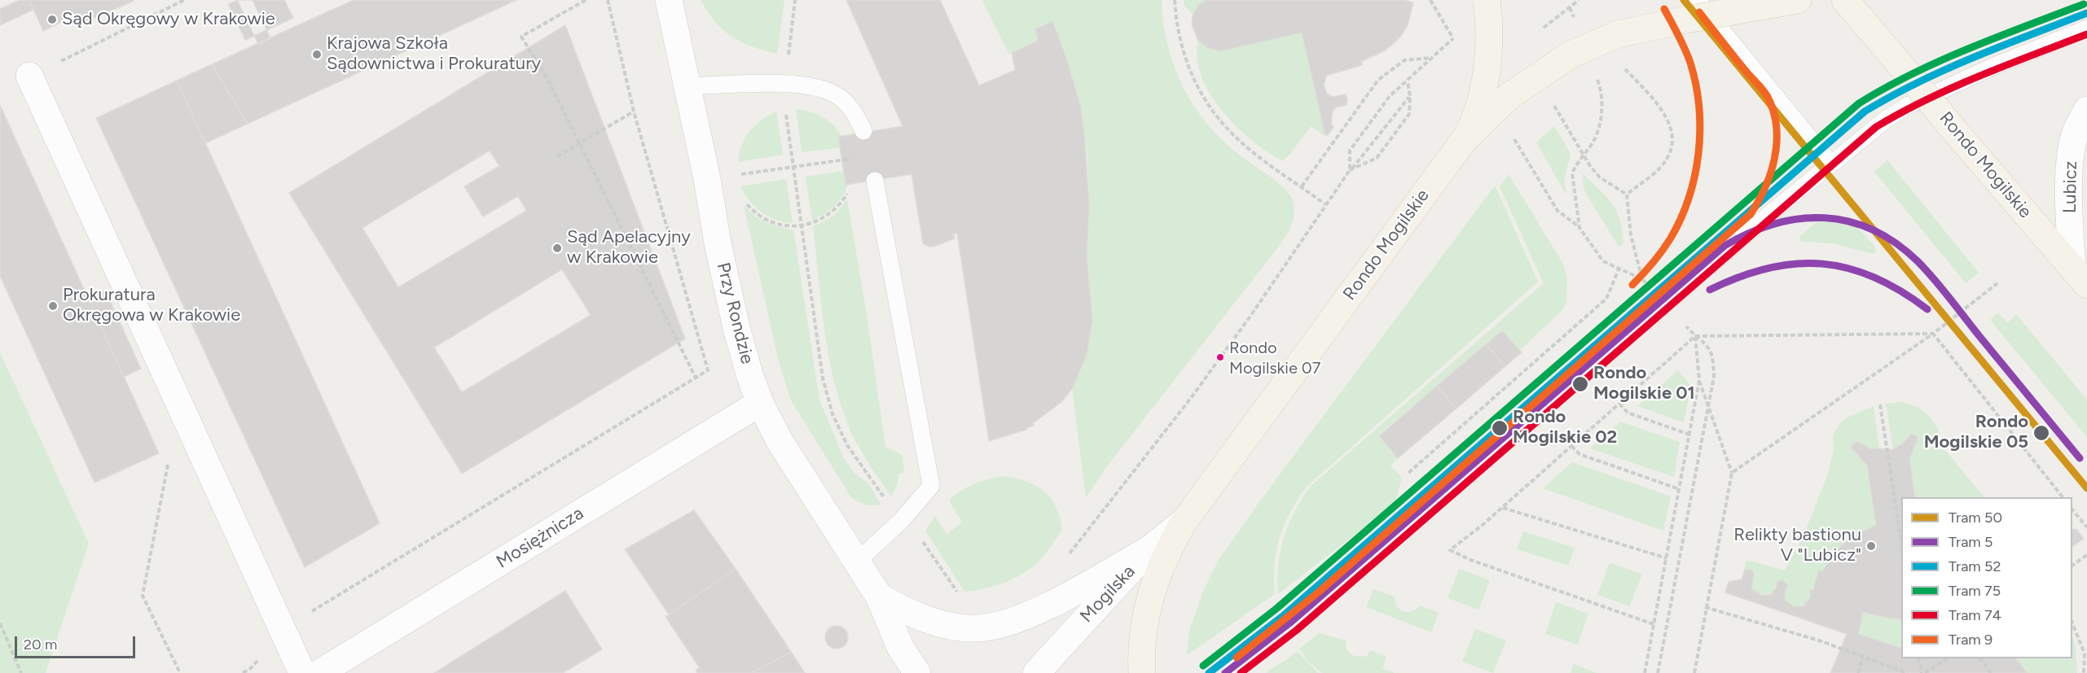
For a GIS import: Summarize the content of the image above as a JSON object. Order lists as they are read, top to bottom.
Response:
{
  "streets": {
    "main road": ["Rondo Mogilskie"],
    "street": [
      "Lubicz",
      "Przy Rondzie",
      "Mosiężnicza",
      "Mogilska"
    ]
  },
  "crossings": [
    ["Rondo Mogilskie", "Lubicz"],
    ["Rondo Mogilskie", "Mogilska"],
    ["Przy Rondzie", "Mosiężnicza"],
    ["Przy Rondzie", "Mogilska"]
  ],
  "places": [
    "Sąd Okręgowy w Krakowie",
    "Krajowa Szkoła Sądownictwa i Prokuratury",
    "Sąd Apelacyjny w Krakowie",
    "Prokuratura Okręgowa w Krakowie",
    "Rondo Mogilskie 07",
    "Rondo Mogilskie 01",
    "Rondo Mogilskie 02",
    "Rondo Mogilskie 05",
    "Relikty bastionu V \"Lubicz\""
  ],
  "lines": [
    "tram line 50",
    "tram line 75",
    "tram line 9",
    "tram line 52",
    "tram line 74",
    "tram line 5"
  ],
  "legend": [
    "Tram 50",
    "Tram 5",
    "Tram 52",
    "Tram 75",
    "Tram 74",
    "Tram 9"
  ],
  "scale_bar": "20 m"
}
